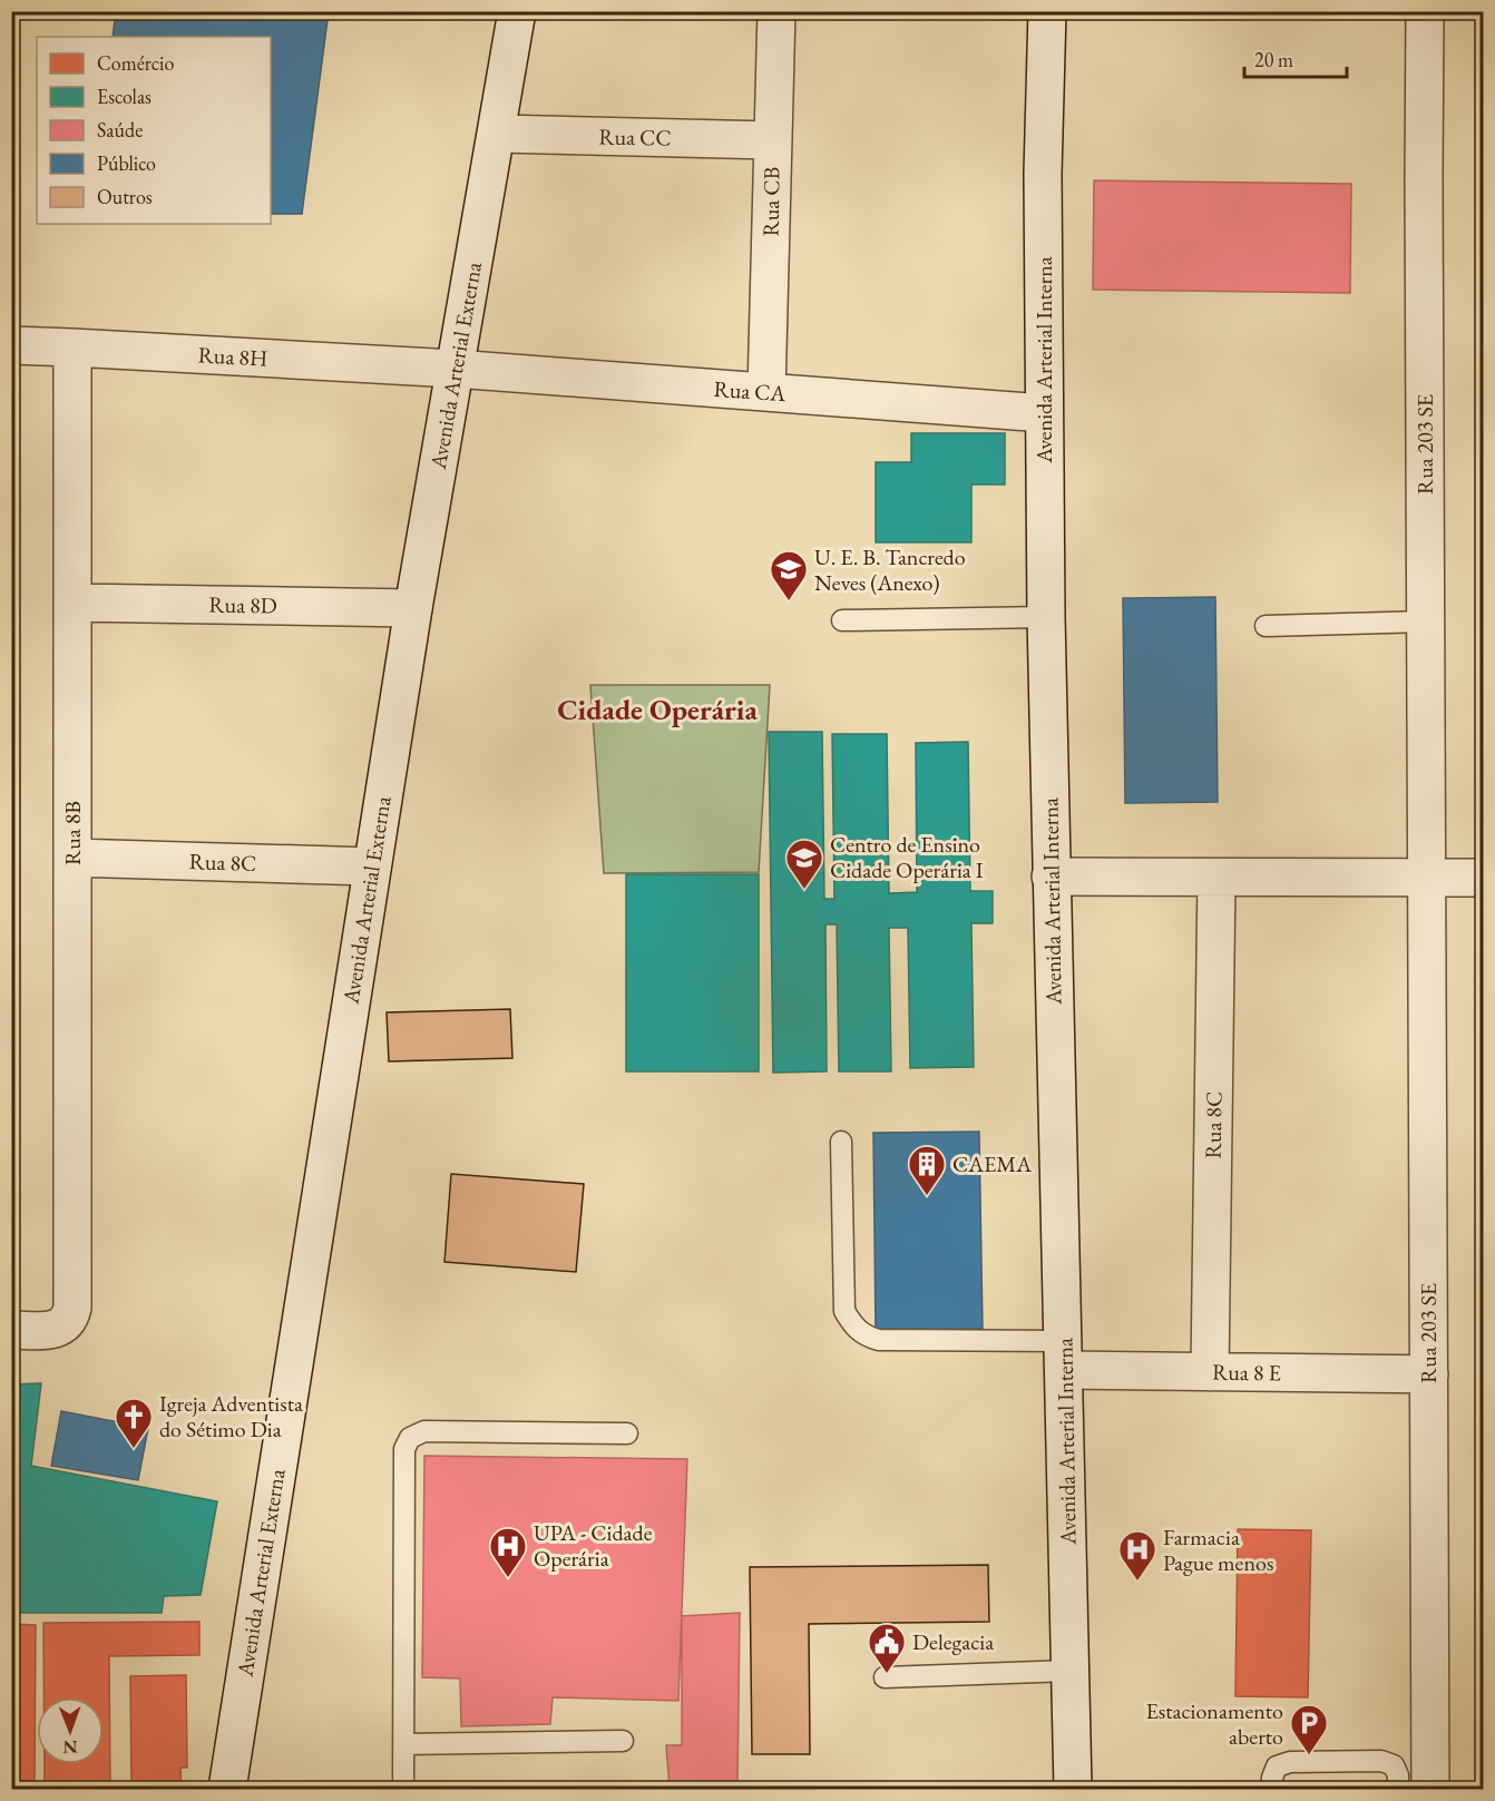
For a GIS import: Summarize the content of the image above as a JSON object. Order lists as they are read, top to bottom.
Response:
{
  "streets": {
    "street": [
      "Rua CC",
      "Rua CB",
      "Rua 8H",
      "Avenida Arterial Interna",
      "Avenida Arterial Externa",
      "Rua CA",
      "Rua 203 SE",
      "Rua 8D",
      "Rua 8B",
      "Rua 8C",
      "Rua 8 E"
    ]
  },
  "crossings": [
    ["Rua CC", "Rua CB"],
    ["Rua CC", "Avenida Arterial Externa"],
    ["Rua CB", "Rua CA"],
    ["Rua 8H", "Avenida Arterial Externa"],
    ["Rua 8H", "Rua CA"],
    ["Rua 8H", "Rua 8B"],
    ["Avenida Arterial Interna", "Rua CA"],
    ["Avenida Arterial Interna", "Rua 8 E"],
    ["Avenida Arterial Externa", "Rua CA"],
    ["Avenida Arterial Externa", "Rua 8D"],
    ["Avenida Arterial Externa", "Rua 8C"],
    ["Rua 203 SE", "Rua 8 E"],
    ["Rua 8D", "Rua 8B"],
    ["Rua 8B", "Rua 8C"],
    ["Rua 8C", "Rua 8 E"]
  ],
  "districts": ["Cidade Operária"],
  "places": {
    "school or university": ["U. E. B. Tancredo Neves (Anexo)", "Centro de Ensino Cidade Operária I"],
    "building": ["CAEMA"],
    "church": ["Igreja Adventista do Sétimo Dia"],
    "hospital": ["UPA - Cidade Operária", "Farmacia Pague menos"],
    "public building": ["Delegacia"],
    "parking": ["Estacionamento aberto"]
  },
  "legend": [
    "Comércio",
    "Escolas",
    "Saúde",
    "Público",
    "Outros"
  ],
  "scale_bar": "20 m",
  "north": "bottom"
}
